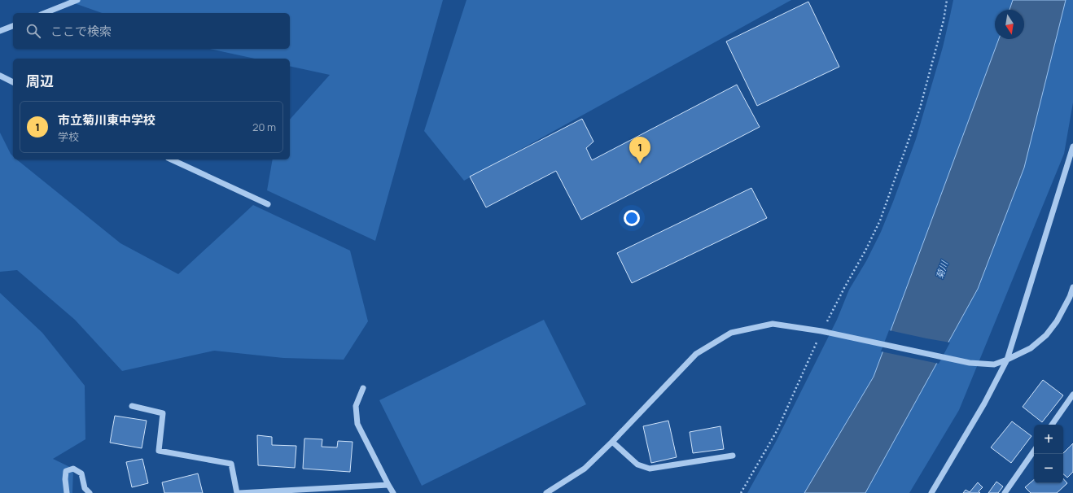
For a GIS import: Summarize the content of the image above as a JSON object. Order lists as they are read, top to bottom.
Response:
{
  "water": ["菊川"],
  "north": "bottom",
  "page": {
    "search": "ここで検索",
    "heading": "周辺",
    "list": [
      {
        "mark": "1",
        "name": "市立菊川東中学校",
        "note": "学校",
        "value": "20 m"
      }
    ],
    "pins": "1",
    "map_buttons": ["+", "−"]
  }
}
